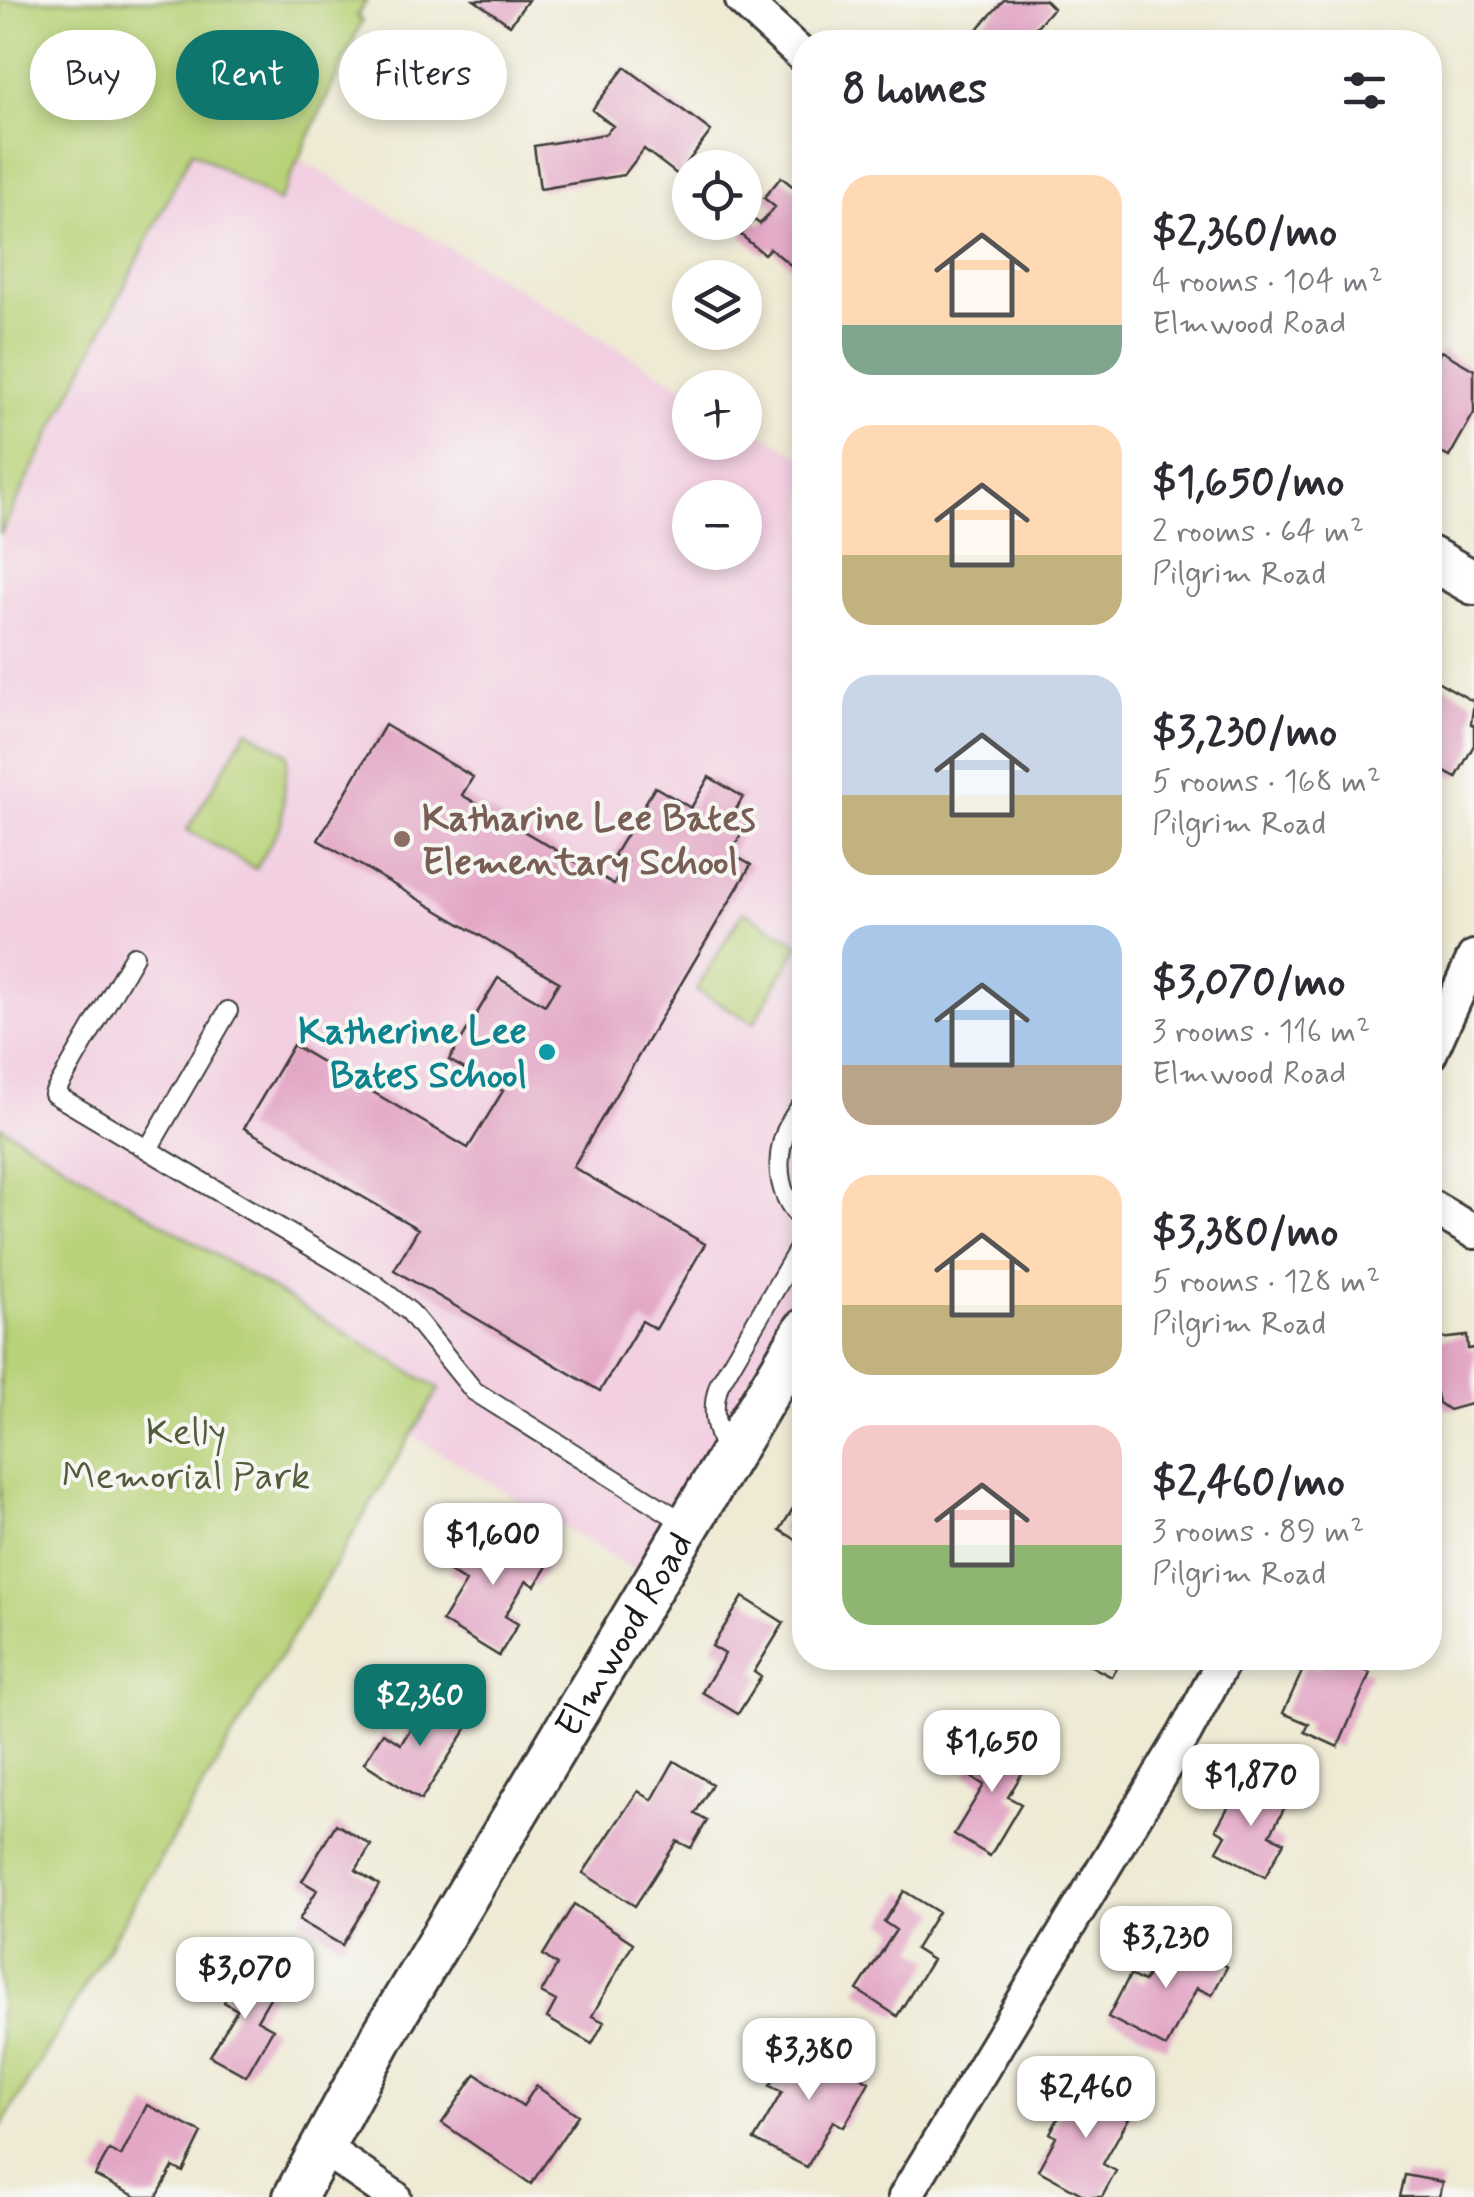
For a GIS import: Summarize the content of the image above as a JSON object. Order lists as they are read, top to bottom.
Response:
{
  "streets": {
    "street": ["Elmwood Road"]
  },
  "parks": ["Kelly Memorial Park"],
  "places": ["Katharine Lee Bates Elementary School", "Katherine Lee Bates School"],
  "page": {
    "chip": ["Buy", "Rent", "Filters"],
    "heading": "8 homes",
    "map_buttons": ["+", "−"],
    "list": [
      {
        "name": "$2,360/mo",
        "note": "4 rooms · 104 m² · Elmwood Road"
      },
      {
        "name": "$1,650/mo",
        "note": "2 rooms · 64 m² · Pilgrim Road"
      },
      {
        "name": "$3,230/mo",
        "note": "5 rooms · 168 m² · Pilgrim Road"
      },
      {
        "name": "$3,070/mo",
        "note": "3 rooms · 116 m² · Elmwood Road"
      },
      {
        "name": "$3,380/mo",
        "note": "5 rooms · 128 m² · Pilgrim Road"
      },
      {
        "name": "$2,460/mo",
        "note": "3 rooms · 89 m² · Pilgrim Road"
      }
    ],
    "price": [
      "$1,600",
      "$2,360",
      "$1,650",
      "$1,870",
      "$3,230",
      "$3,070",
      "$3,380",
      "$2,460"
    ]
  }
}
